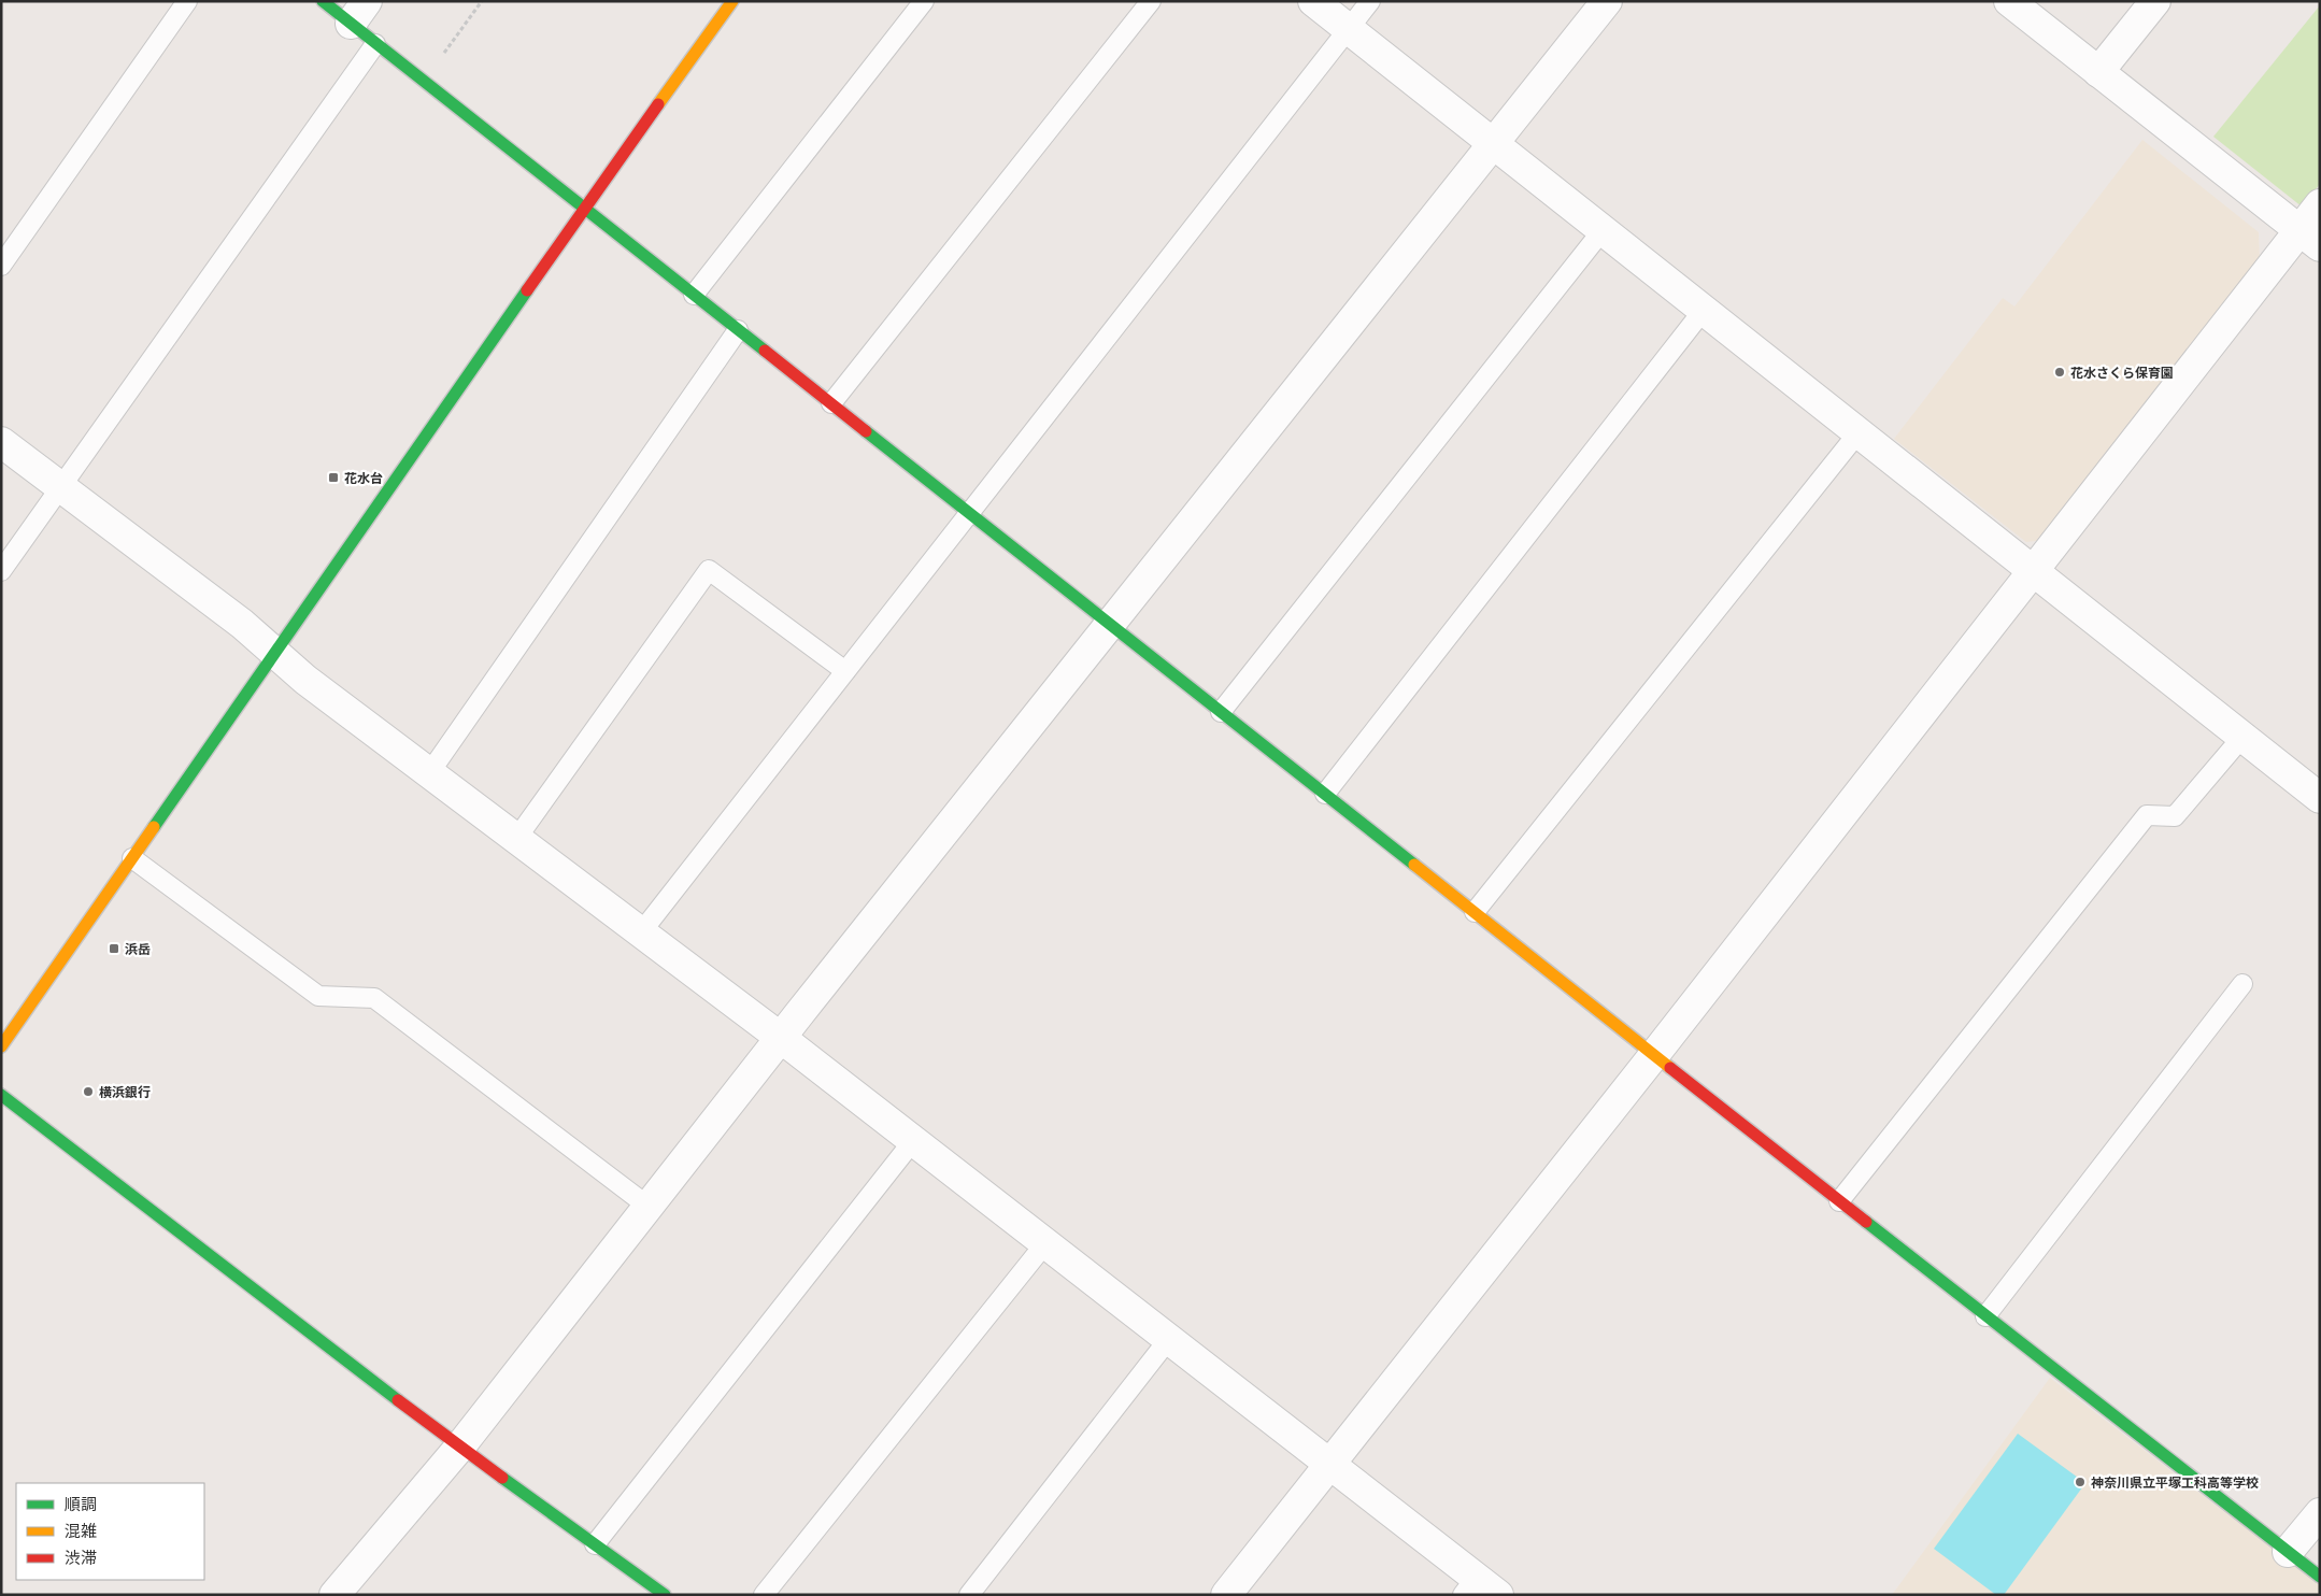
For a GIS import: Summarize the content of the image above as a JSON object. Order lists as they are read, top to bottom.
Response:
{
  "places": {
    "other": ["花水さくら保育園", "横浜銀行", "神奈川県立平塚工科高等学校"],
    "transit": ["花水台", "浜岳"]
  },
  "legend": ["順調", "混雑", "渋滞"]
}
